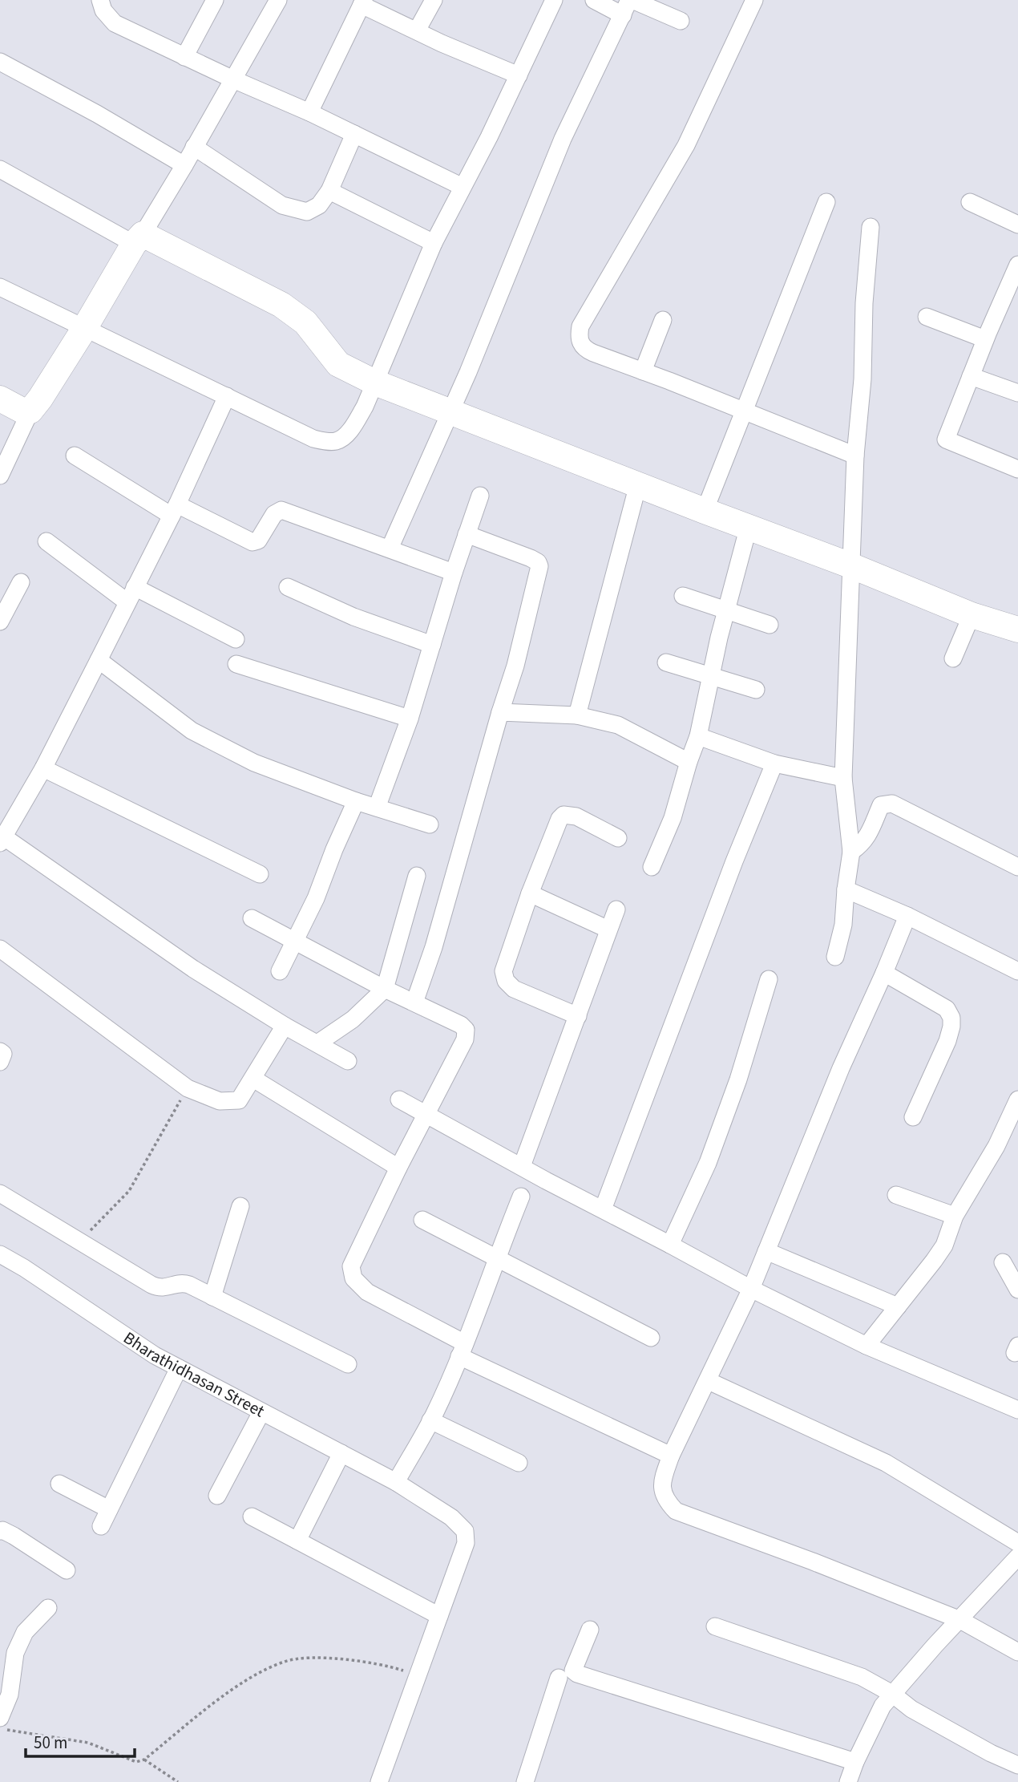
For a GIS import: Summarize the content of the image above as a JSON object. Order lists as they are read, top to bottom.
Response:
{
  "streets": {
    "street": ["Bharathidhasan Street"]
  },
  "scale_bar": "50 m"
}
